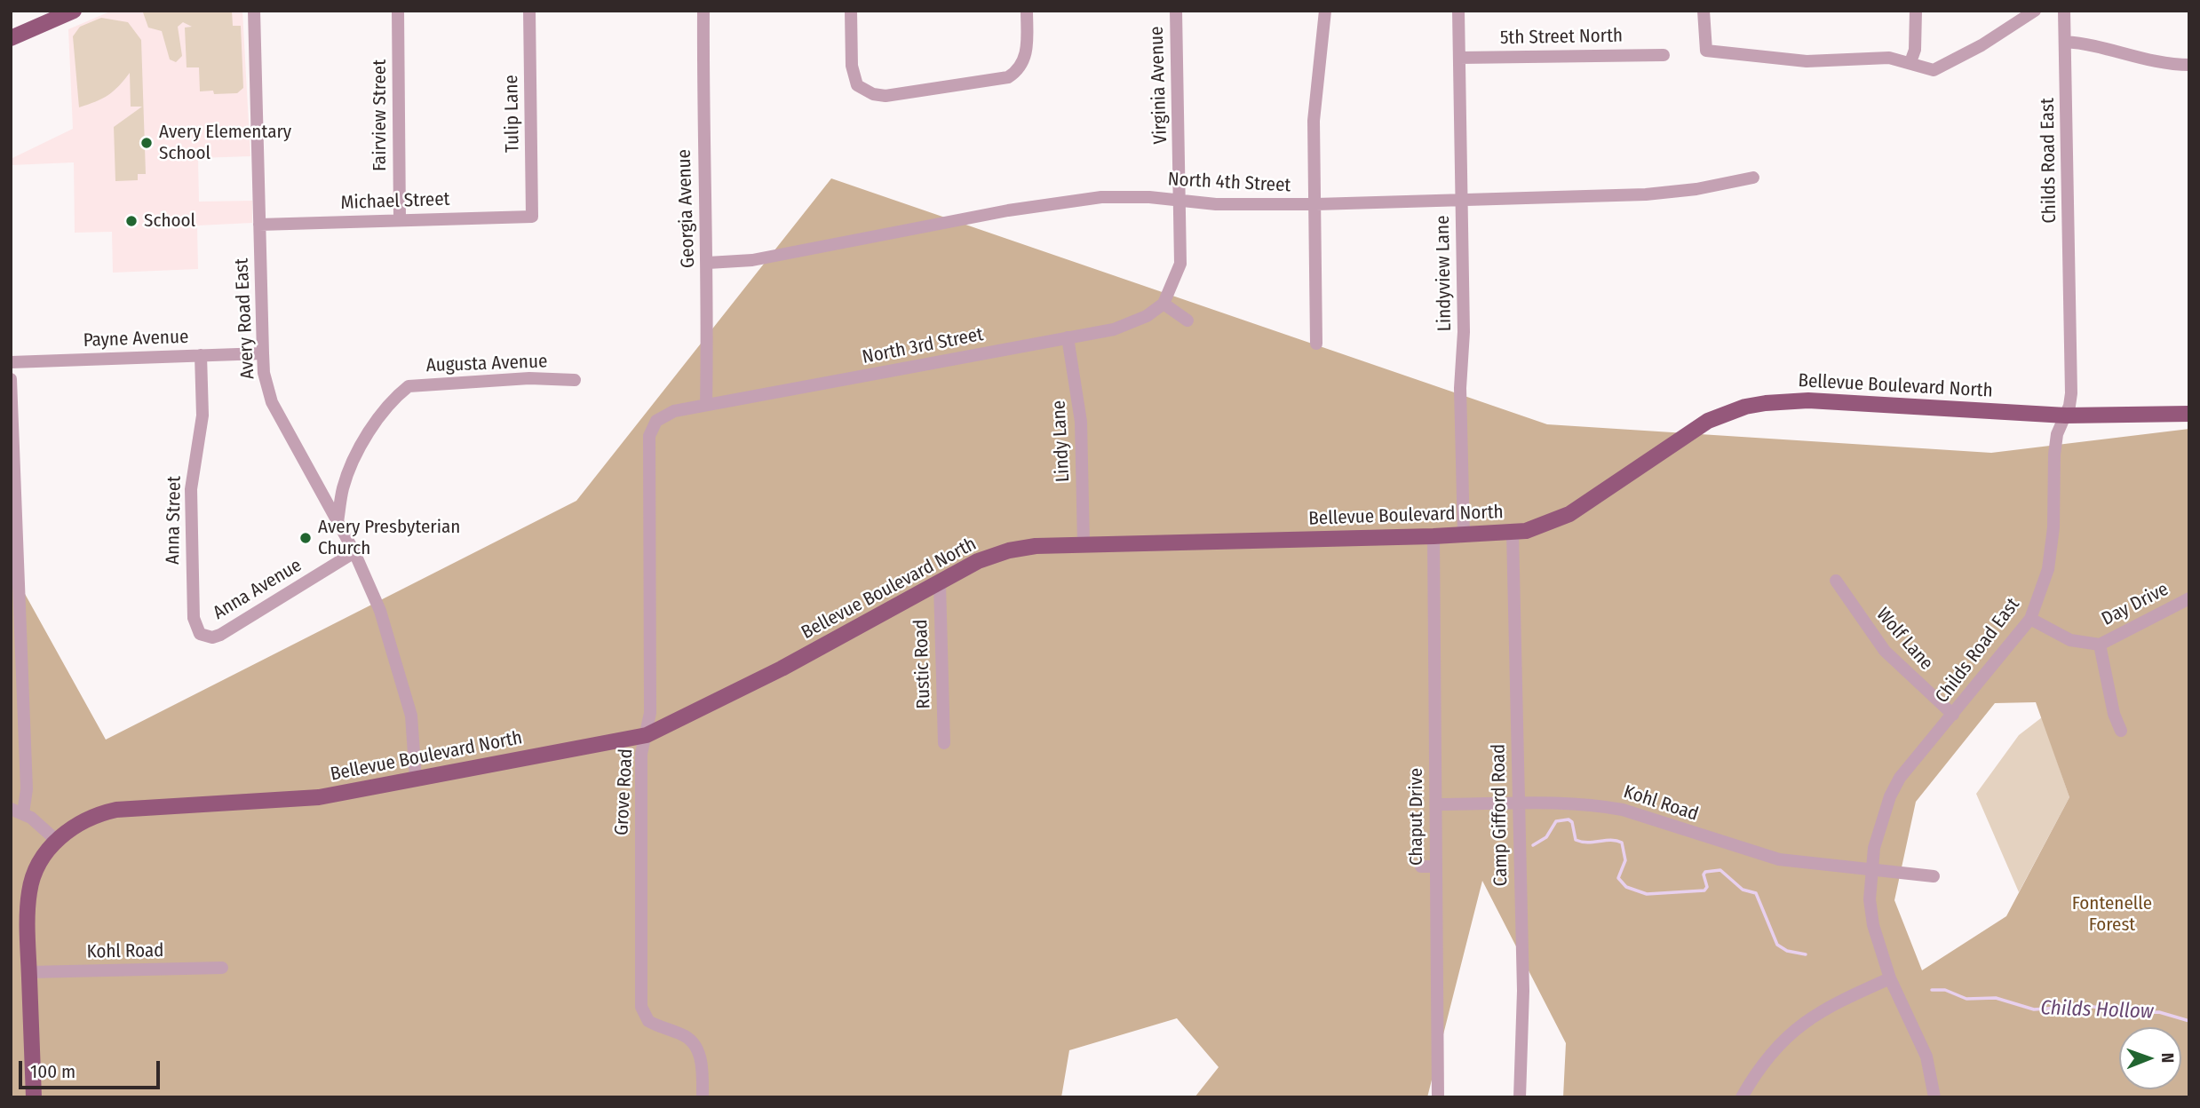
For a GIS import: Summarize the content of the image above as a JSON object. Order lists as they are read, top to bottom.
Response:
{
  "streets": {
    "main road": ["Bellevue Boulevard North"],
    "street": [
      "5th Street North",
      "Virginia Avenue",
      "Tulip Lane",
      "Fairview Street",
      "Childs Road East",
      "North 4th Street",
      "Michael Street",
      "Georgia Avenue",
      "Lindyview Lane",
      "Avery Road East",
      "Payne Avenue",
      "North 3rd Street",
      "Augusta Avenue",
      "Lindy Lane",
      "Anna Street",
      "Anna Avenue",
      "Day Drive",
      "Wolf Lane",
      "Rustic Road",
      "Grove Road",
      "Kohl Road",
      "Camp Gifford Road",
      "Chaput Drive"
    ]
  },
  "crossings": [
    ["5th Street North", "Lindyview Lane"],
    ["Virginia Avenue", "North 4th Street"],
    ["Virginia Avenue", "North 3rd Street"],
    ["Tulip Lane", "Michael Street"],
    ["Fairview Street", "Michael Street"],
    ["Childs Road East", "Bellevue Boulevard North"],
    ["Childs Road East", "Day Drive"],
    ["Childs Road East", "Wolf Lane"],
    ["Childs Road East", "Kohl Road"],
    ["North 4th Street", "Georgia Avenue"],
    ["North 4th Street", "Lindyview Lane"],
    ["Michael Street", "Avery Road East"],
    ["Georgia Avenue", "North 3rd Street"],
    ["Lindyview Lane", "Bellevue Boulevard North"],
    ["Avery Road East", "Payne Avenue"],
    ["Avery Road East", "Augusta Avenue"],
    ["Avery Road East", "Bellevue Boulevard North"],
    ["Avery Road East", "Anna Avenue"],
    ["Payne Avenue", "Anna Street"],
    ["North 3rd Street", "Lindy Lane"],
    ["North 3rd Street", "Grove Road"],
    ["Bellevue Boulevard North", "Lindy Lane"],
    ["Bellevue Boulevard North", "Rustic Road"],
    ["Bellevue Boulevard North", "Grove Road"],
    ["Bellevue Boulevard North", "Kohl Road"],
    ["Bellevue Boulevard North", "Camp Gifford Road"],
    ["Bellevue Boulevard North", "Chaput Drive"],
    ["Anna Street", "Anna Avenue"],
    ["Kohl Road", "Camp Gifford Road"],
    ["Kohl Road", "Chaput Drive"]
  ],
  "water": ["Childs Hollow"],
  "parks": ["Fontenelle Forest"],
  "places": ["Avery Elementary School", "School", "Avery Presbyterian Church"],
  "scale_bar": "100 m",
  "north": "right"
}
